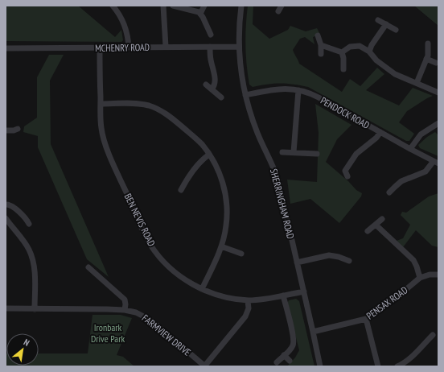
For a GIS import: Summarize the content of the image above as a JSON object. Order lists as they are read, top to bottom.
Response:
{
  "streets": {
    "street": [
      "MCHENRY ROAD",
      "PENDOCK ROAD",
      "SHERRINGHAM ROAD",
      "BEN NEVIS ROAD",
      "PENSAX ROAD",
      "FARMVIEW DRIVE"
    ]
  },
  "crossings": [
    ["MCHENRY ROAD", "SHERRINGHAM ROAD"],
    ["MCHENRY ROAD", "BEN NEVIS ROAD"],
    ["PENDOCK ROAD", "SHERRINGHAM ROAD"],
    ["SHERRINGHAM ROAD", "BEN NEVIS ROAD"],
    ["SHERRINGHAM ROAD", "PENSAX ROAD"],
    ["BEN NEVIS ROAD", "FARMVIEW DRIVE"]
  ],
  "parks": ["Ironbark Drive Park"],
  "north": "top right"
}
